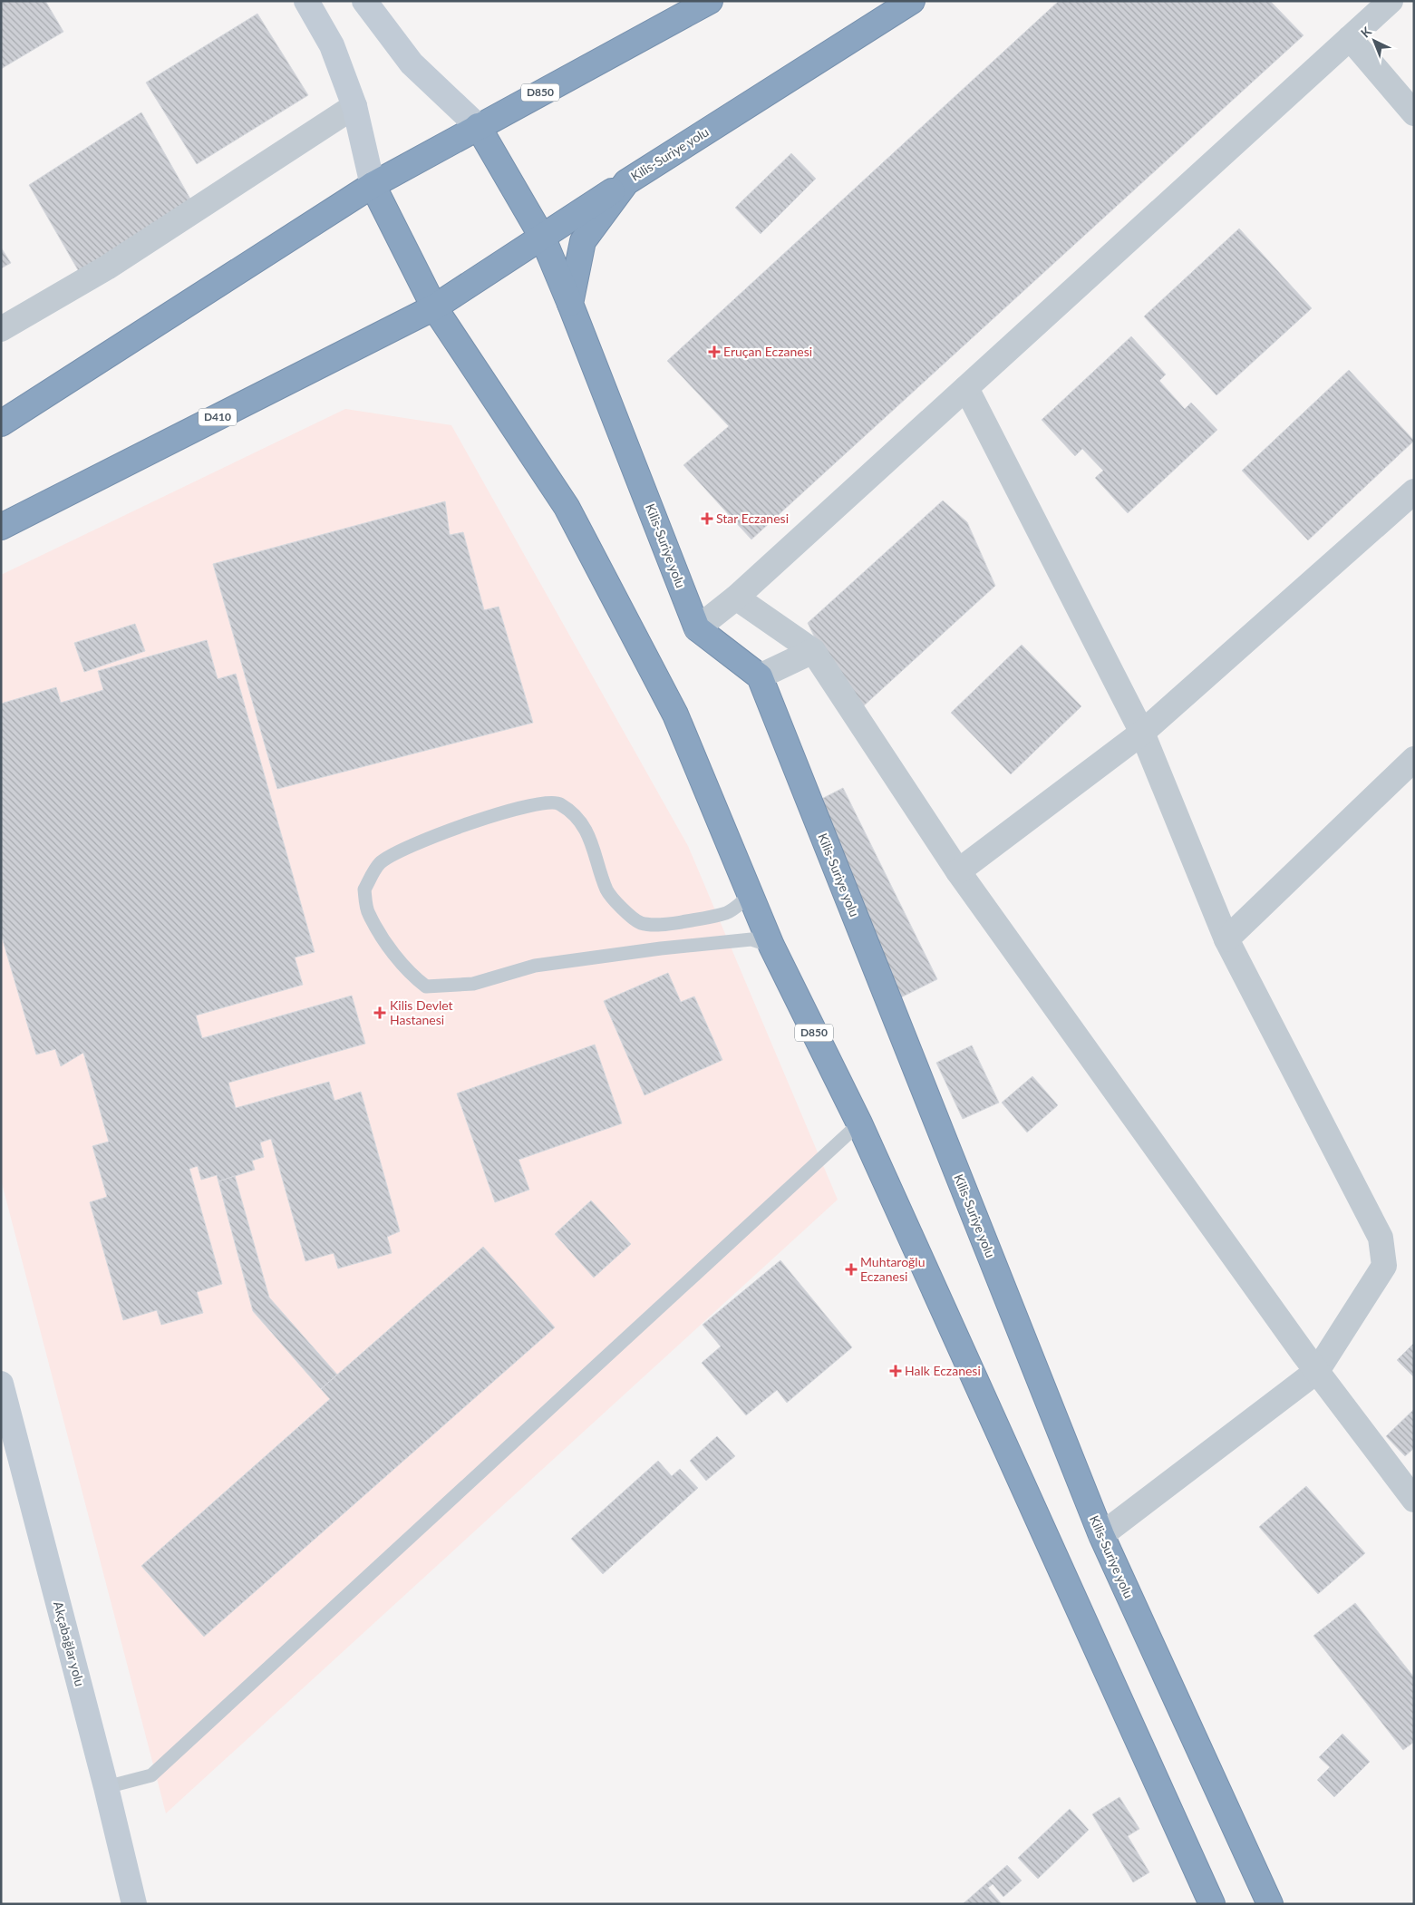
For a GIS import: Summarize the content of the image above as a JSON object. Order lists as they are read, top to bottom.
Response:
{
  "streets": {
    "highway": ["D850", "Kilis-Suriye yolu", "D410"],
    "street": ["Akçabağlar yolu"]
  },
  "crossings": [
    ["D850", "D410"]
  ],
  "places": {
    "health": [
      "Eruçan Eczanesi",
      "Star Eczanesi",
      "Kilis Devlet Hastanesi",
      "Muhtaroğlu Eczanesi",
      "Halk Eczanesi"
    ]
  },
  "north": "top left"
}
